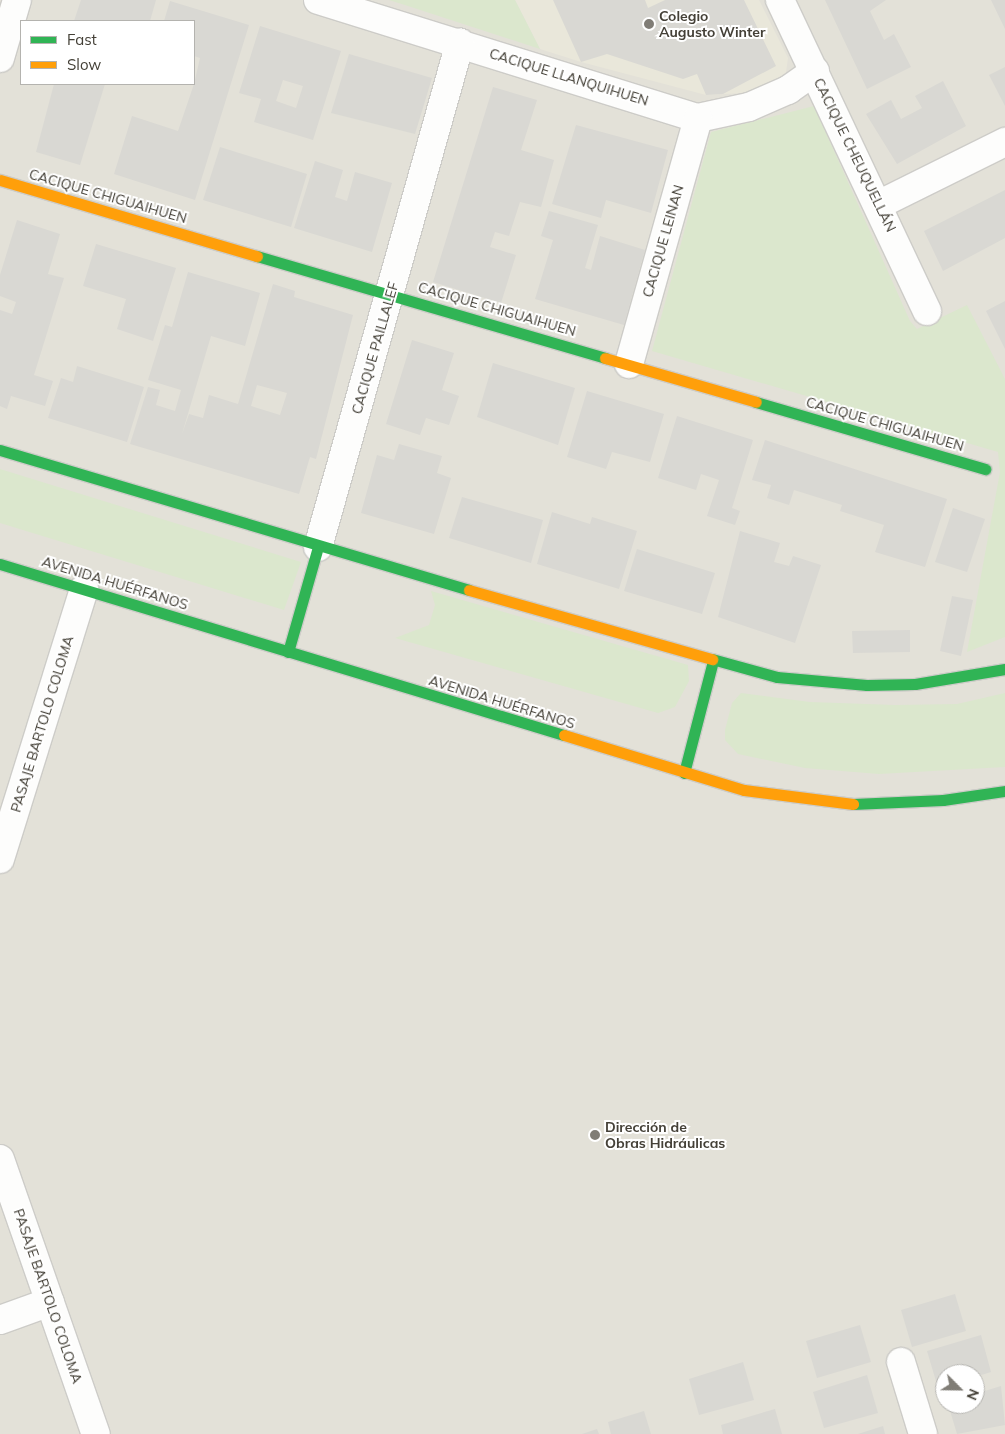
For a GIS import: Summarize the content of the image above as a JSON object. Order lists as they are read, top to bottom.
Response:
{
  "streets": {
    "main road": ["CACIQUE CHIGUAIHUEN", "CACIQUE PAILLALEF", "AVENIDA HUÉRFANOS"],
    "street": [
      "CACIQUE LLANQUIHUEN",
      "CACIQUE CHEUQUELLÁN",
      "CACIQUE LEINAN",
      "PASAJE BARTOLO COLOMA"
    ]
  },
  "crossings": [
    ["CACIQUE LLANQUIHUEN", "CACIQUE CHEUQUELLÁN"],
    ["CACIQUE LLANQUIHUEN", "CACIQUE LEINAN"],
    ["CACIQUE LLANQUIHUEN", "CACIQUE PAILLALEF"],
    ["CACIQUE CHIGUAIHUEN", "CACIQUE LEINAN"],
    ["CACIQUE CHIGUAIHUEN", "CACIQUE PAILLALEF"],
    ["CACIQUE PAILLALEF", "AVENIDA HUÉRFANOS"],
    ["AVENIDA HUÉRFANOS", "PASAJE BARTOLO COLOMA"]
  ],
  "places": ["Colegio Augusto Winter", "Dirección de Obras Hidráulicas"],
  "legend": ["Fast", "Slow"],
  "north": "bottom right"
}
